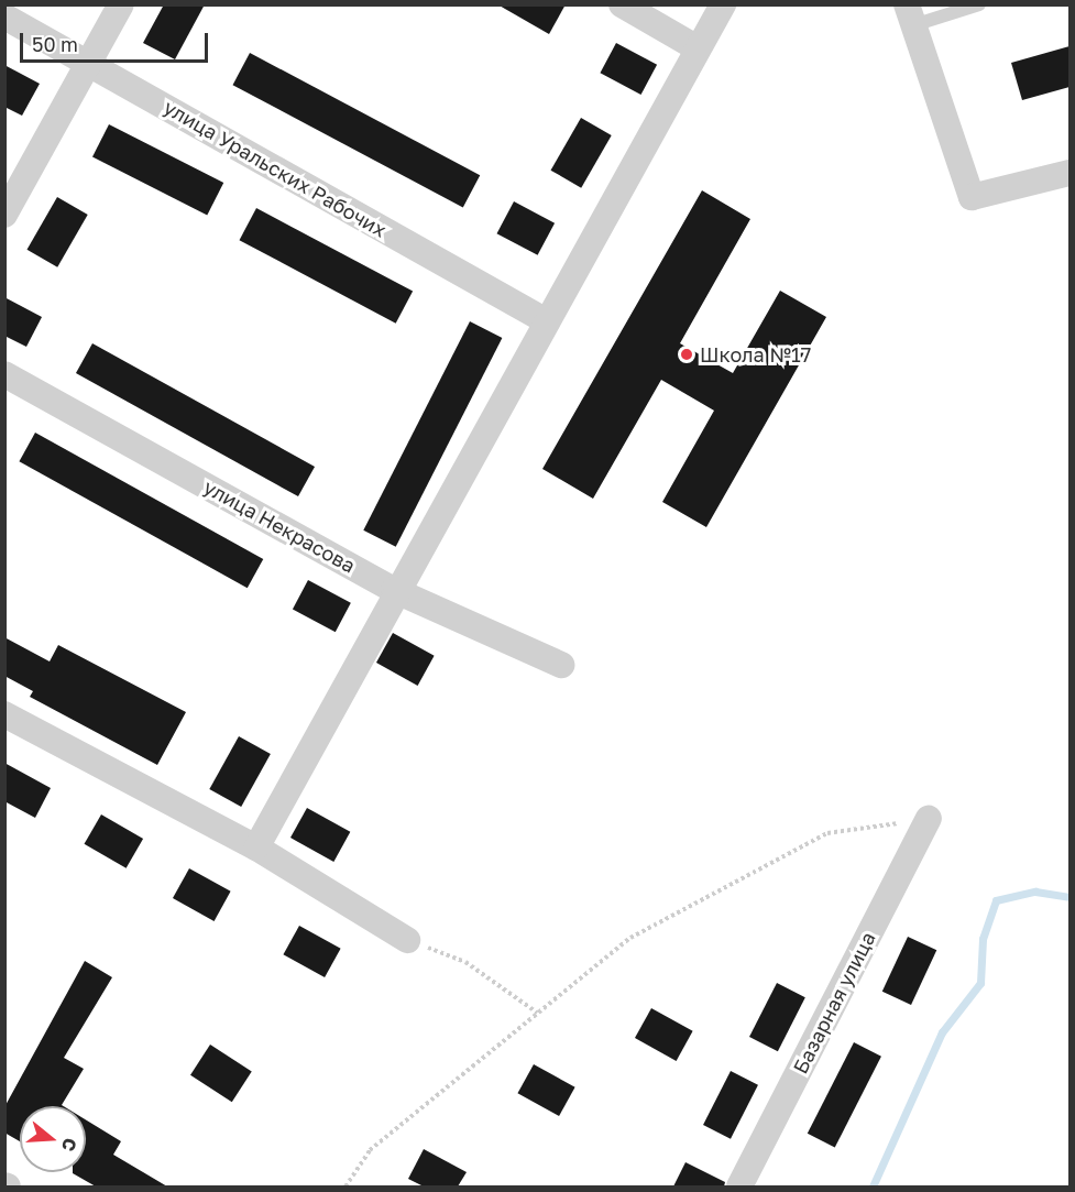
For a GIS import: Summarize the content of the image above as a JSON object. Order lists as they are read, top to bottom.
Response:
{
  "streets": {
    "street": ["улица Уральских Рабочих", "улица Некрасова", "Базарная улица"]
  },
  "places": ["Школа №17"],
  "scale_bar": "50 m",
  "north": "right"
}
